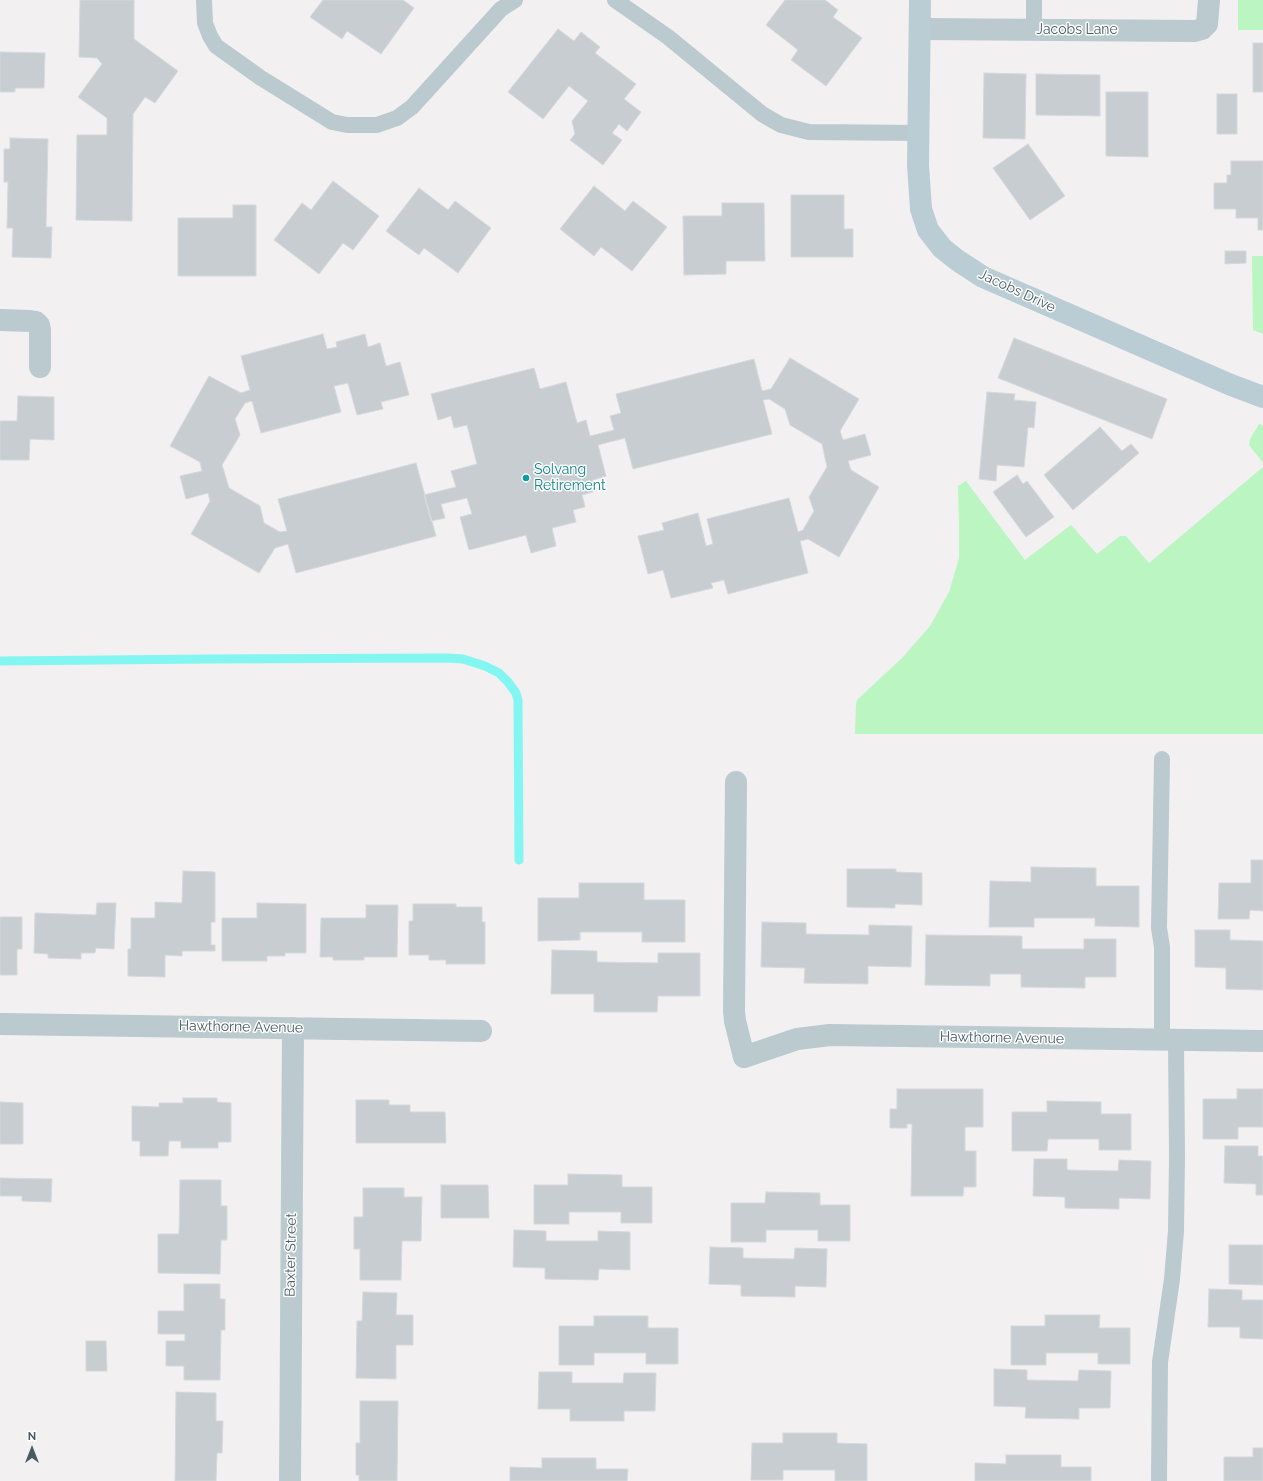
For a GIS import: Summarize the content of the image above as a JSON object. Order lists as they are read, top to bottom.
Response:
{
  "streets": {
    "street": [
      "Jacobs Lane",
      "Jacobs Drive",
      "Hawthorne Avenue",
      "Baxter Street"
    ]
  },
  "crossings": [
    ["Jacobs Lane", "Jacobs Drive"],
    ["Hawthorne Avenue", "Baxter Street"]
  ],
  "places": ["Solvang Retirement"],
  "north": "top"
}
